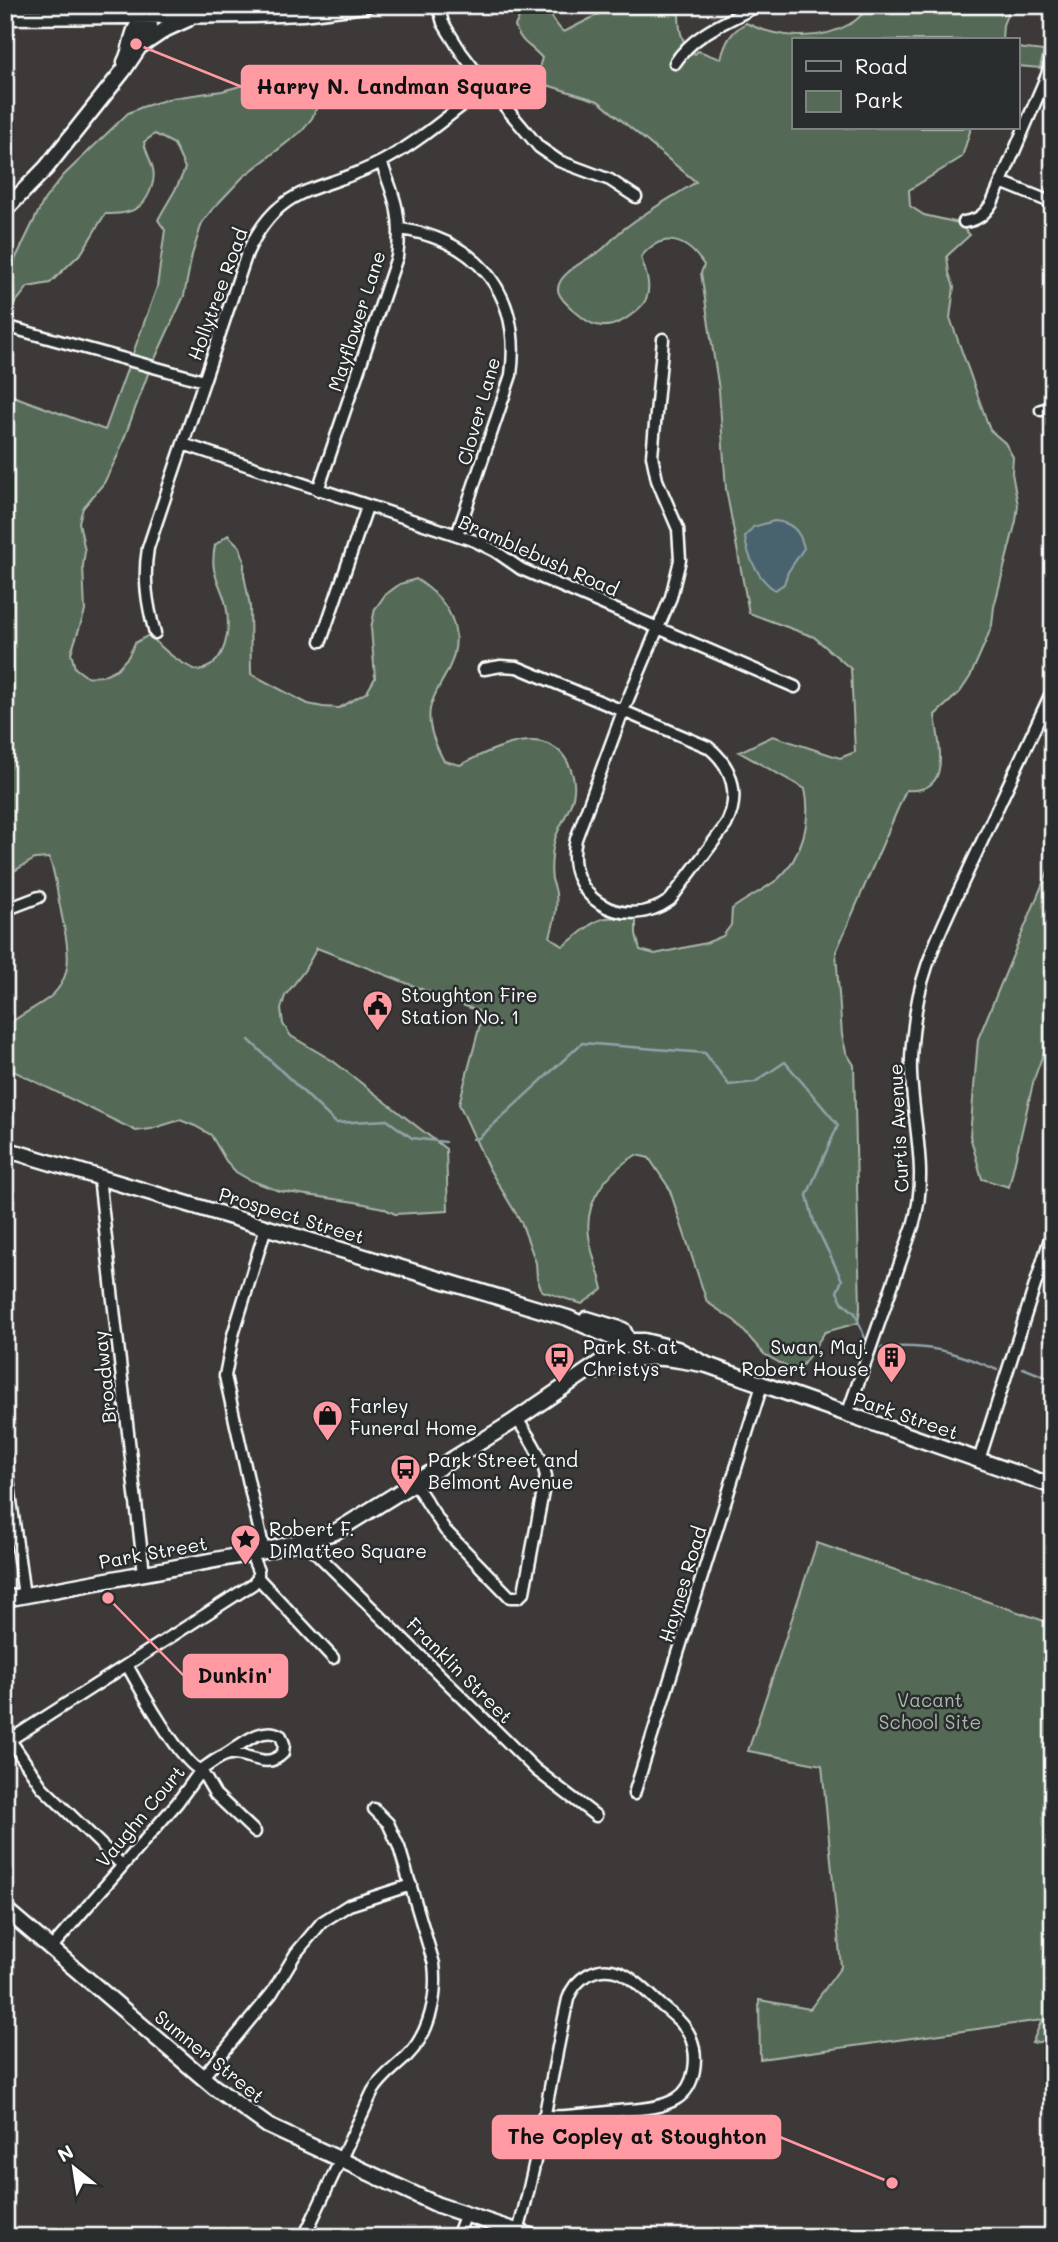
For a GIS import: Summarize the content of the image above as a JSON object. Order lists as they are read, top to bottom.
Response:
{
  "streets": {
    "main road": ["Prospect Street", "Park Street", "Sumner Street"],
    "street": [
      "Hollytree Road",
      "Mayflower Lane",
      "Clover Lane",
      "Bramblebush Road",
      "Curtis Avenue",
      "Broadway",
      "Haynes Road",
      "Franklin Street",
      "Vaughn Court"
    ]
  },
  "crossings": [
    ["Hollytree Road", "Mayflower Lane"],
    ["Hollytree Road", "Bramblebush Road"],
    ["Mayflower Lane", "Clover Lane"],
    ["Mayflower Lane", "Bramblebush Road"],
    ["Clover Lane", "Bramblebush Road"],
    ["Curtis Avenue", "Park Street"],
    ["Prospect Street", "Broadway"],
    ["Prospect Street", "Park Street"],
    ["Broadway", "Park Street"],
    ["Park Street", "Haynes Road"],
    ["Park Street", "Franklin Street"],
    ["Vaughn Court", "Sumner Street"]
  ],
  "parks": ["Vacant School Site"],
  "places": {
    "other": ["Harry N. Landman Square", "Dunkin'", "The Copley at Stoughton"],
    "public building": ["Stoughton Fire Station No. 1"],
    "bus stop": ["Park St at Christys", "Park Street and Belmont Avenue"],
    "building": ["Swan, Maj. Robert House"],
    "shop": ["Farley Funeral Home"],
    "place": ["Robert F. DiMatteo Square"]
  },
  "legend": ["Road", "Park"],
  "north": "top left"
}
